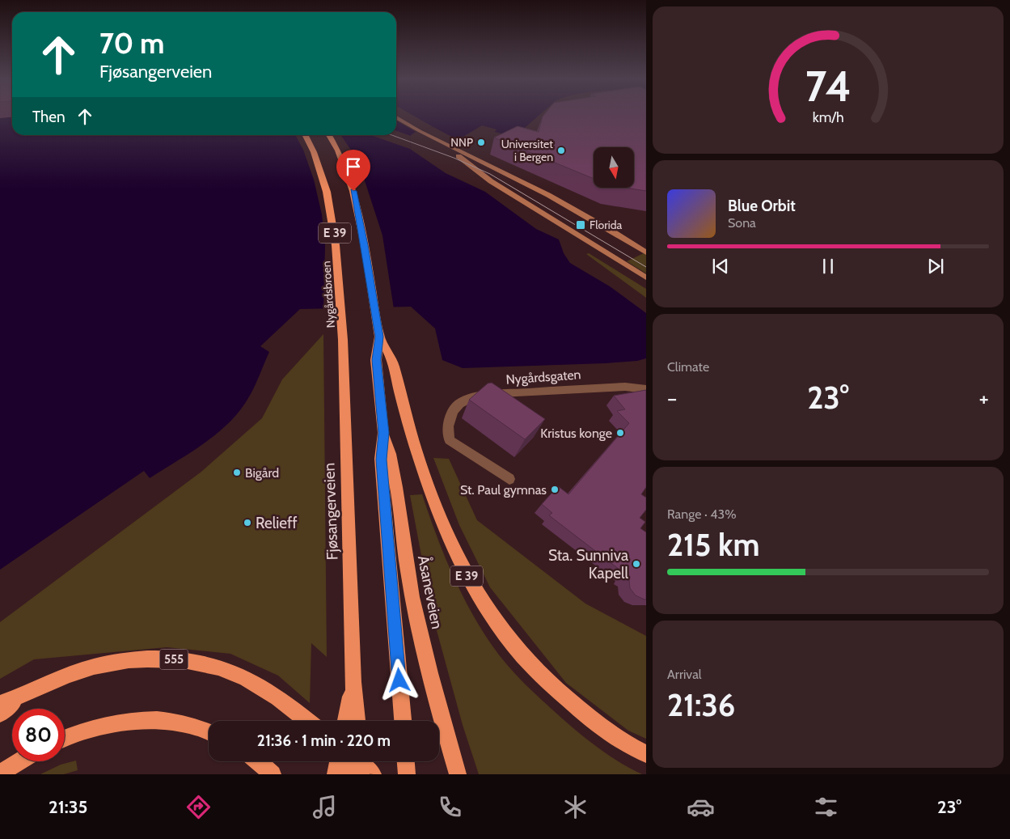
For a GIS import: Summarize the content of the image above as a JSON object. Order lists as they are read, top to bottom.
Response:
{
  "streets": {
    "highway": [
      "E 39",
      "Nygårdsbroen",
      "Fjøsangerveien",
      "Åsaneveien",
      "555"
    ],
    "lane": ["Nygårdsgaten"]
  },
  "crossings": [
    ["E 39", "Åsaneveien"],
    ["Nygårdsbroen", "Fjøsangerveien"]
  ],
  "places": {
    "other": [
      "NNP",
      "Universitet i Bergen",
      "Kristus konge",
      "Bigård",
      "St. Paul gymnas",
      "Relieff",
      "Sta. Sunniva Kapell"
    ],
    "transit": ["Florida"]
  },
  "north": "bottom",
  "page": {
    "turn": ["70 m", "Fjøsangerveien"],
    "then": "Then",
    "song": ["Blue Orbit", "Sona"],
    "tile": [
      "Climate",
      ["Range · 43%", "215 km"],
      ["Arrival", "21:36"]
    ],
    "heat": ["−", "23°", "+"],
    "limit": "80",
    "trip": "21:36 · 1 min · 220 m",
    "tabs": ["21:35", "23°"],
    "gauge": ["74", "km/h"]
  }
}
